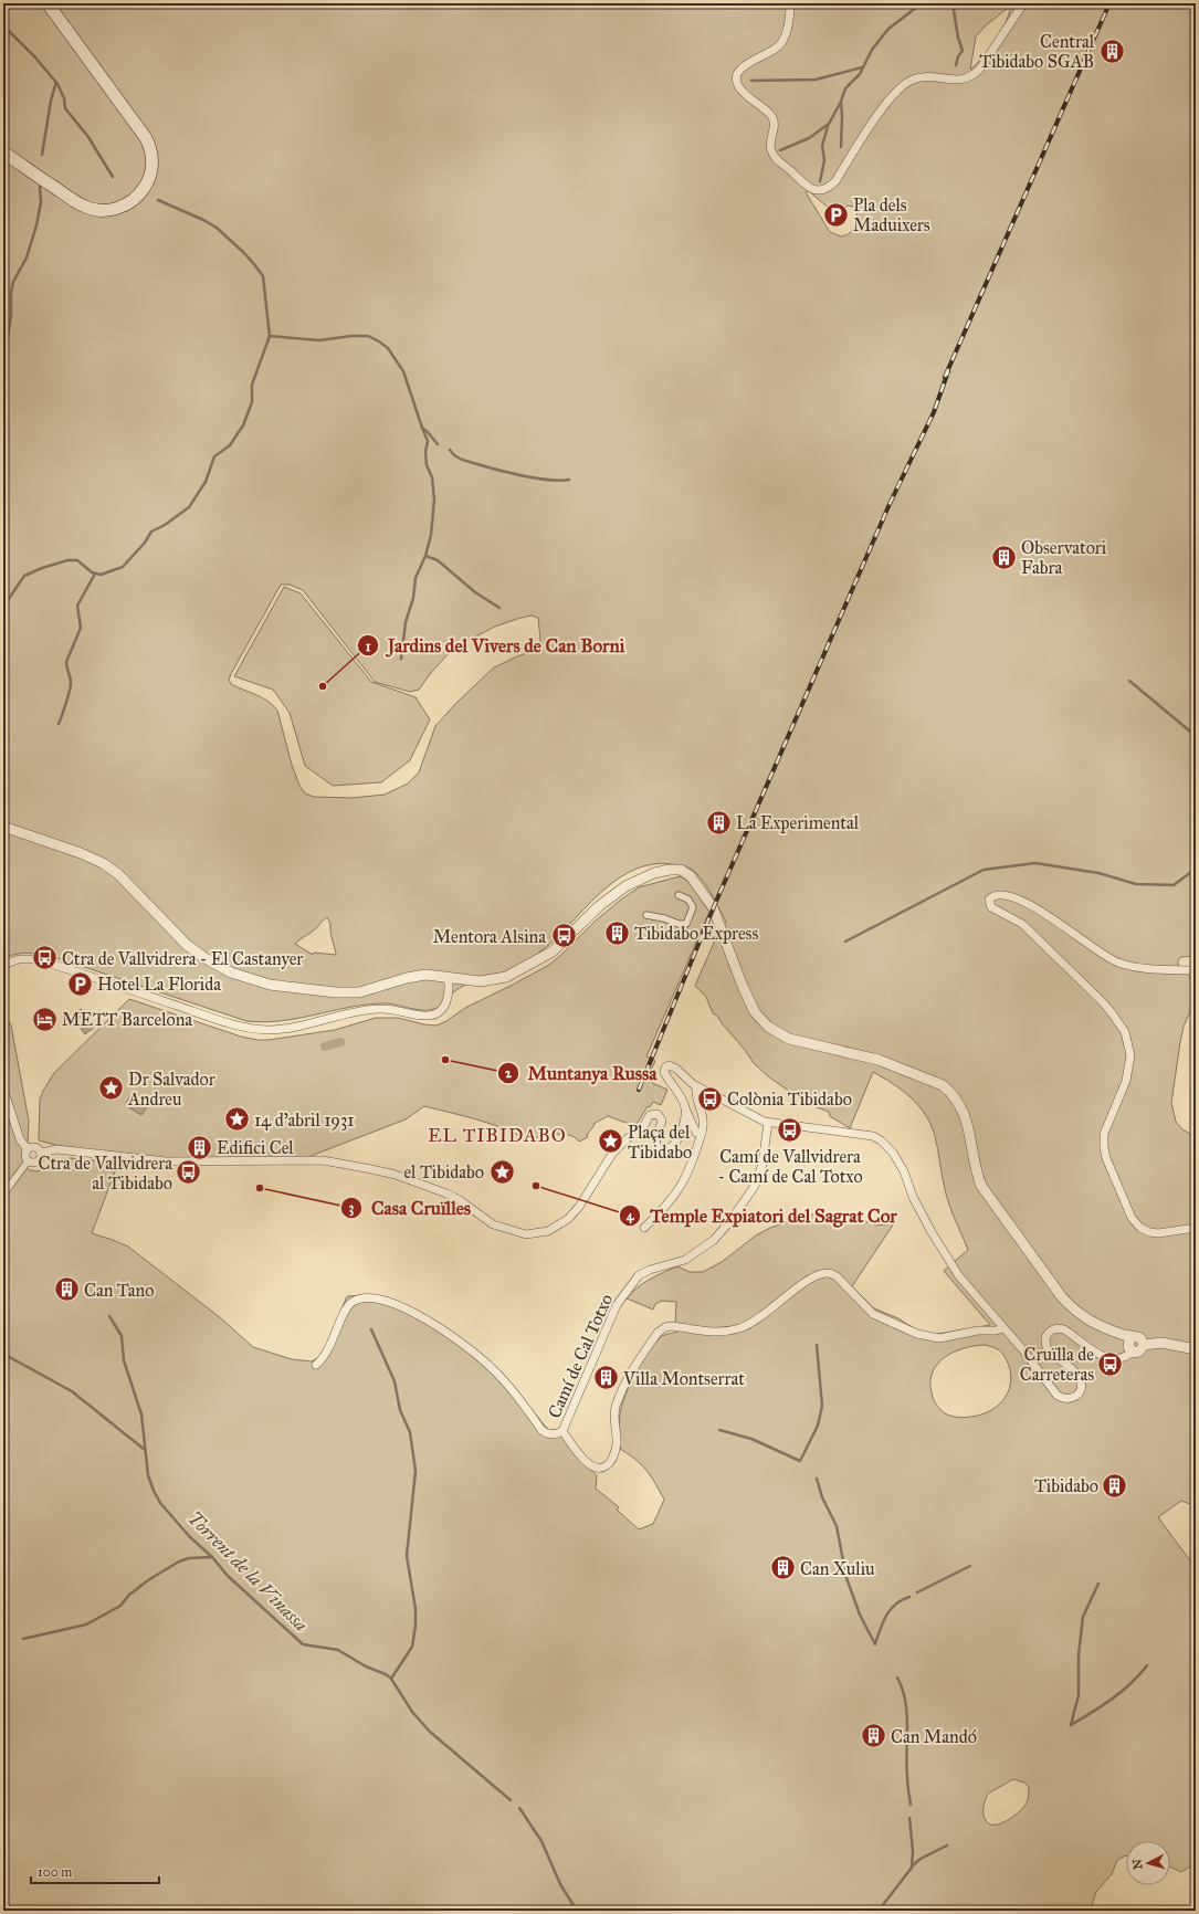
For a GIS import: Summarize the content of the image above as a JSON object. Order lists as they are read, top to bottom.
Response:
{
  "streets": {
    "street": ["Camí de Cal Totxo"]
  },
  "districts": ["EL TIBIDABO"],
  "water": ["Torrent de la Vinassa"],
  "places": {
    "building": [
      "Central Tibidabo SGAB",
      "Observatori Fabra",
      "La Experimental",
      "Tibidabo Express",
      "Edifici Cel",
      "Can Tano",
      "Villa Montserrat",
      "Tibidabo",
      "Can Xuliu",
      "Can Mandó"
    ],
    "parking": ["Pla dels Maduixers", "Hotel La Florida"],
    "other": [
      "Jardins del Vivers de Can Borni",
      "Muntanya Russa",
      "Temple Expiatori del Sagrat Cor",
      "Casa Cruïlles"
    ],
    "bus stop": [
      "Mentora Alsina",
      "Ctra de Vallvidrera - El Castanyer",
      "Colònia Tibidabo",
      "Camí de Vallvidrera - Camí de Cal Totxo",
      "Ctra de Vallvidrera al Tibidabo",
      "Cruïlla de Carreteras"
    ],
    "hotel": ["METT Barcelona"],
    "place": [
      "Dr Salvador Andreu",
      "14 d'abril 1931",
      "Plaça del Tibidabo",
      "el Tibidabo"
    ]
  },
  "scale_bar": "100 m",
  "north": "left"
}
